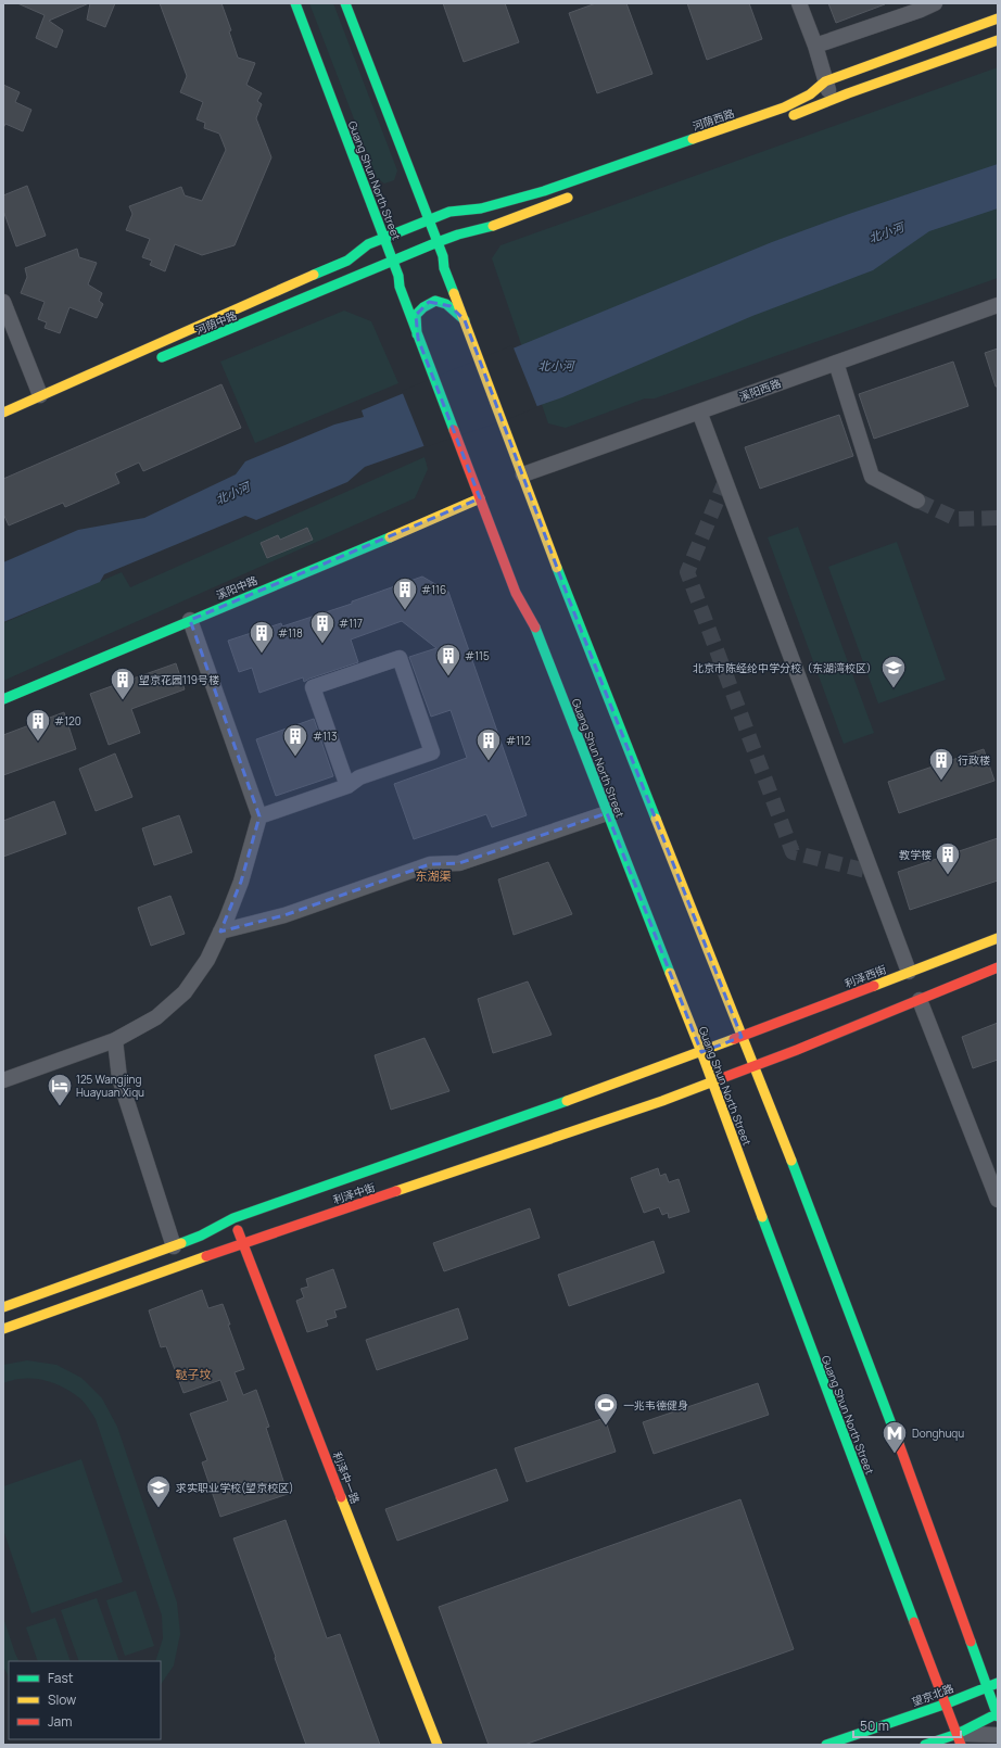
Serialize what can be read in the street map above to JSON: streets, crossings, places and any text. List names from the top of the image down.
{
  "streets": {
    "street": [
      "河荫西路",
      "Guang Shun North Street",
      "河荫中路",
      "溪阳西路",
      "溪阳中路",
      "利泽西街",
      "利泽中街",
      "利泽中一路",
      "望京北路"
    ]
  },
  "crossings": [
    ["河荫西路", "Guang Shun North Street"],
    ["河荫西路", "河荫中路"],
    ["Guang Shun North Street", "河荫中路"],
    ["Guang Shun North Street", "溪阳中路"],
    ["Guang Shun North Street", "利泽西街"],
    ["Guang Shun North Street", "利泽中街"],
    ["Guang Shun North Street", "望京北路"],
    ["利泽西街", "利泽中街"],
    ["利泽中街", "利泽中一路"]
  ],
  "districts": ["东湖渠", "鞑子坟"],
  "water": ["北小河"],
  "places": {
    "building": [
      "#116",
      "#117",
      "#118",
      "#115",
      "望京花园119号楼",
      "#120",
      "#113",
      "#112",
      "行政楼",
      "教学楼"
    ],
    "school or university": ["北京市陈经纶中学分校（东湖湾校区）", "求实职业学校(望京校区)"],
    "hotel": ["125 Wangjing Huayuan Xiqu"],
    "sports": ["一兆韦德健身"],
    "metro station": ["Donghuqu"]
  },
  "legend": ["Fast", "Slow", "Jam"],
  "scale_bar": "50 m"
}
